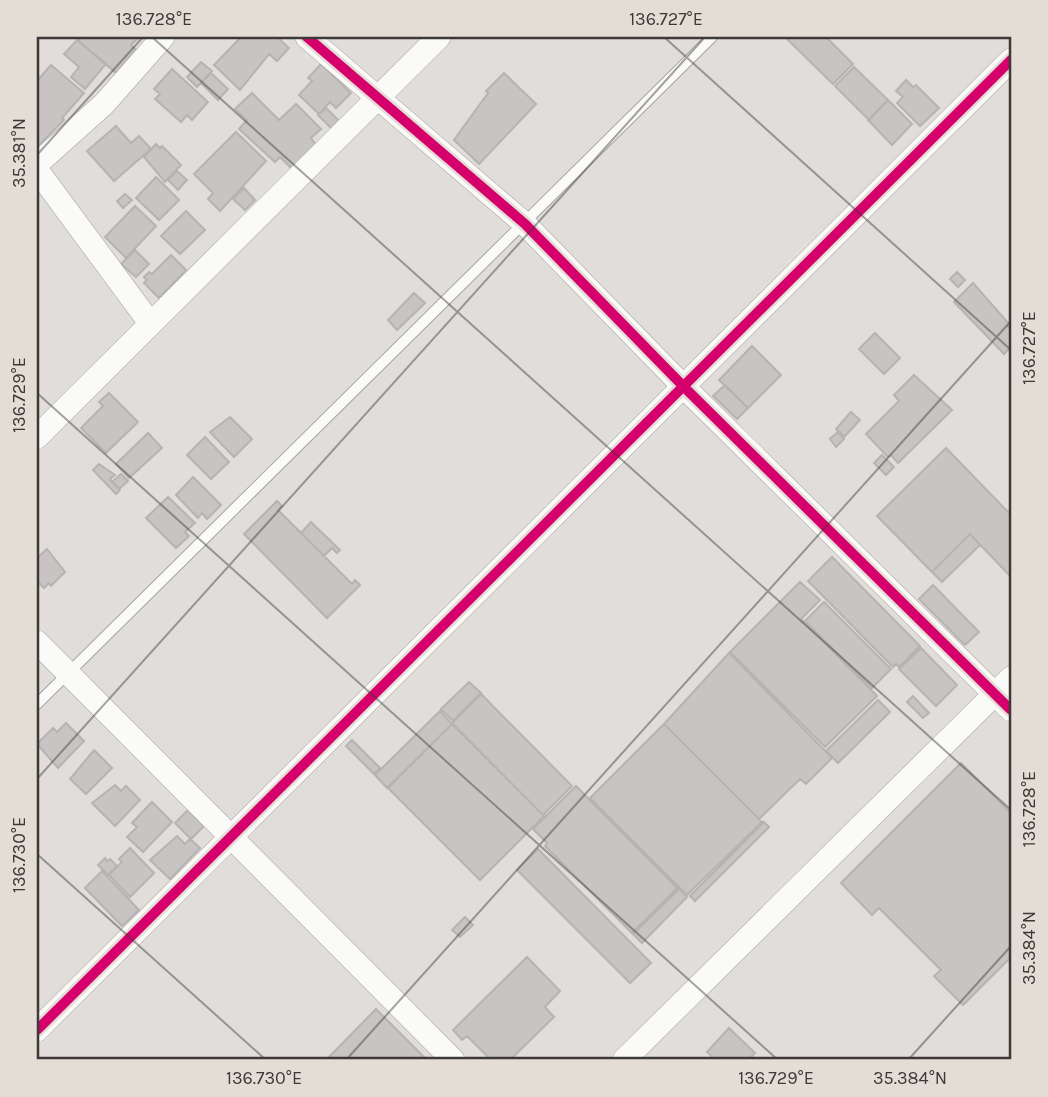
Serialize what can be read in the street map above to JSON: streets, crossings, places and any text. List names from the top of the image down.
{
  "coordinates": [
    "136.728°E",
    "136.727°E",
    "35.381°N",
    "136.729°E",
    "136.730°E",
    "35.384°N"
  ]
}
